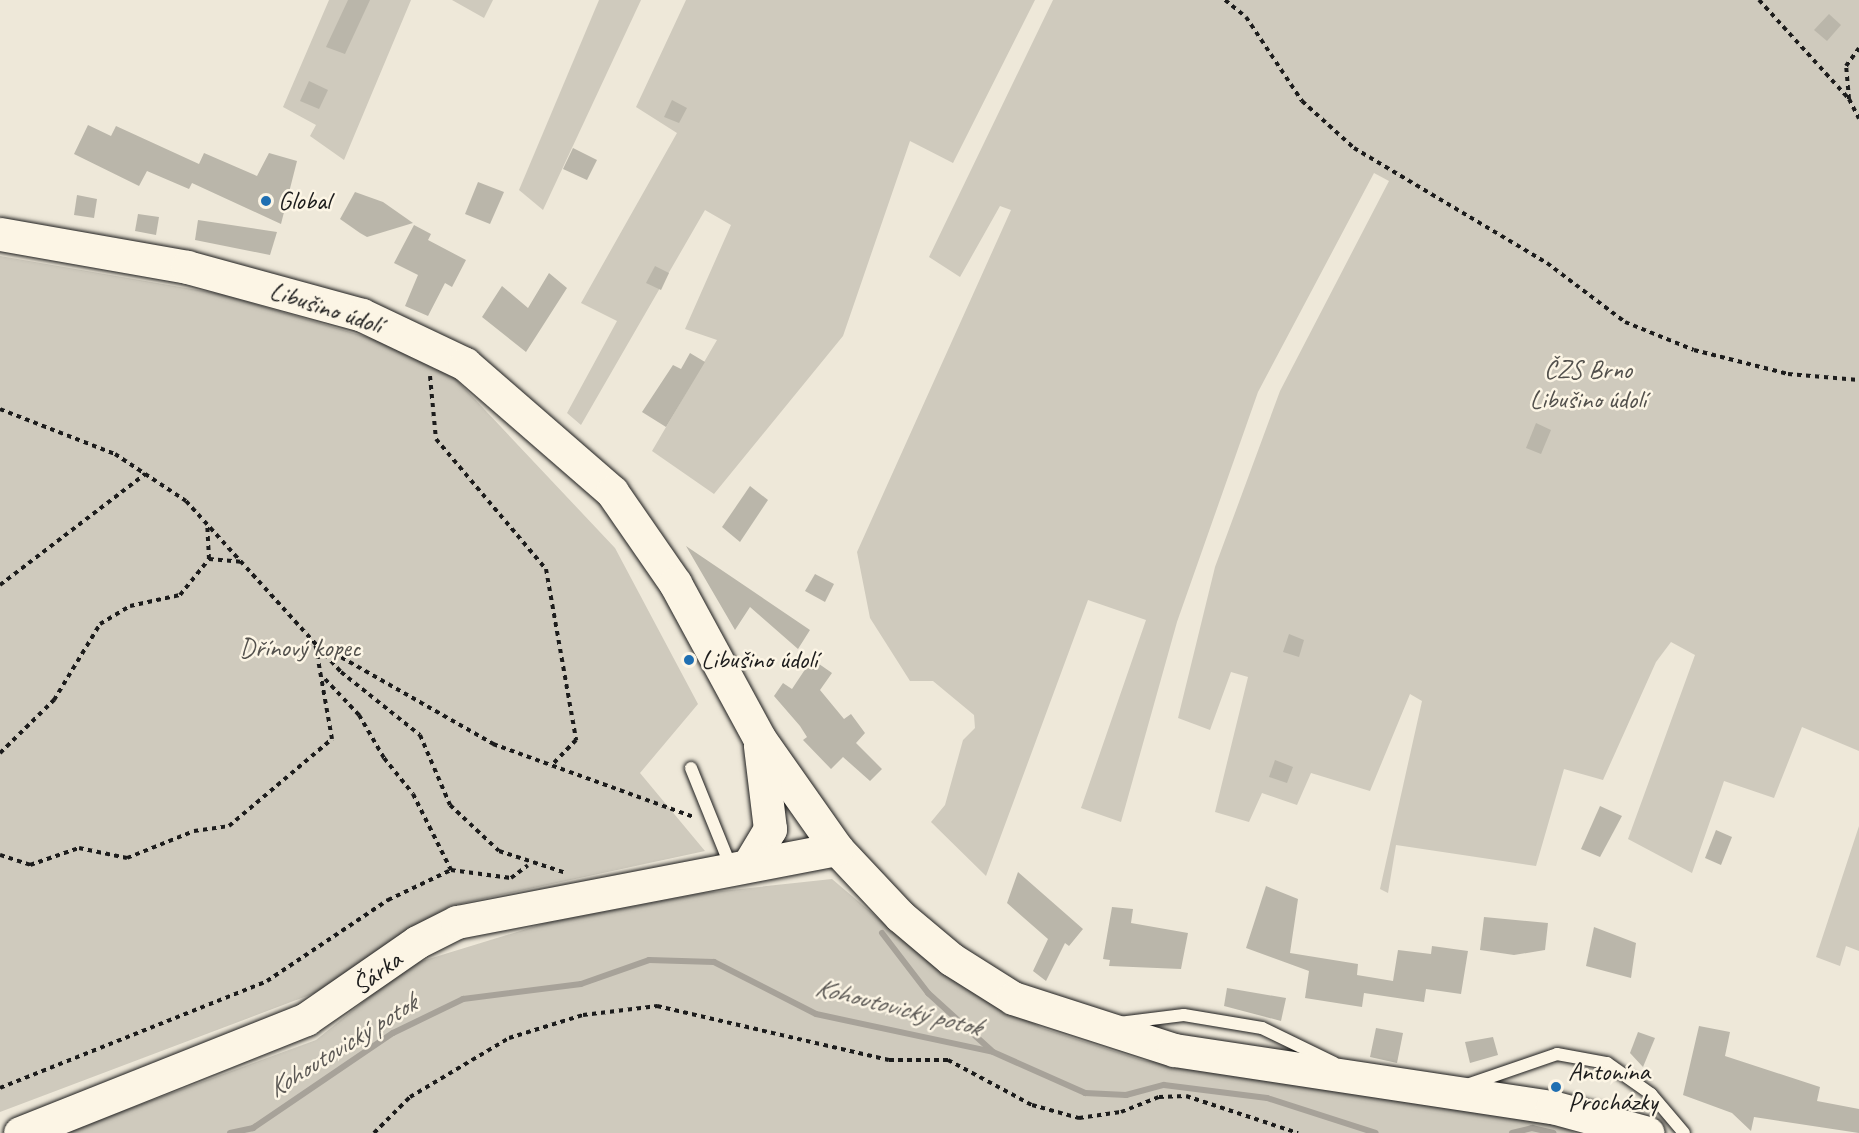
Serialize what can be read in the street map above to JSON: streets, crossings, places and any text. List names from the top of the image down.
{
  "streets": {
    "street": ["Libušino údolí", "Šárka"]
  },
  "crossings": [
    ["Libušino údolí", "Šárka"]
  ],
  "water": ["Kohoutovický potok"],
  "parks": ["ČZS Brno Libušino údolí", "Dřínový kopec"],
  "places": ["Global", "Libušino údolí", "Antonína Procházky"]
}
